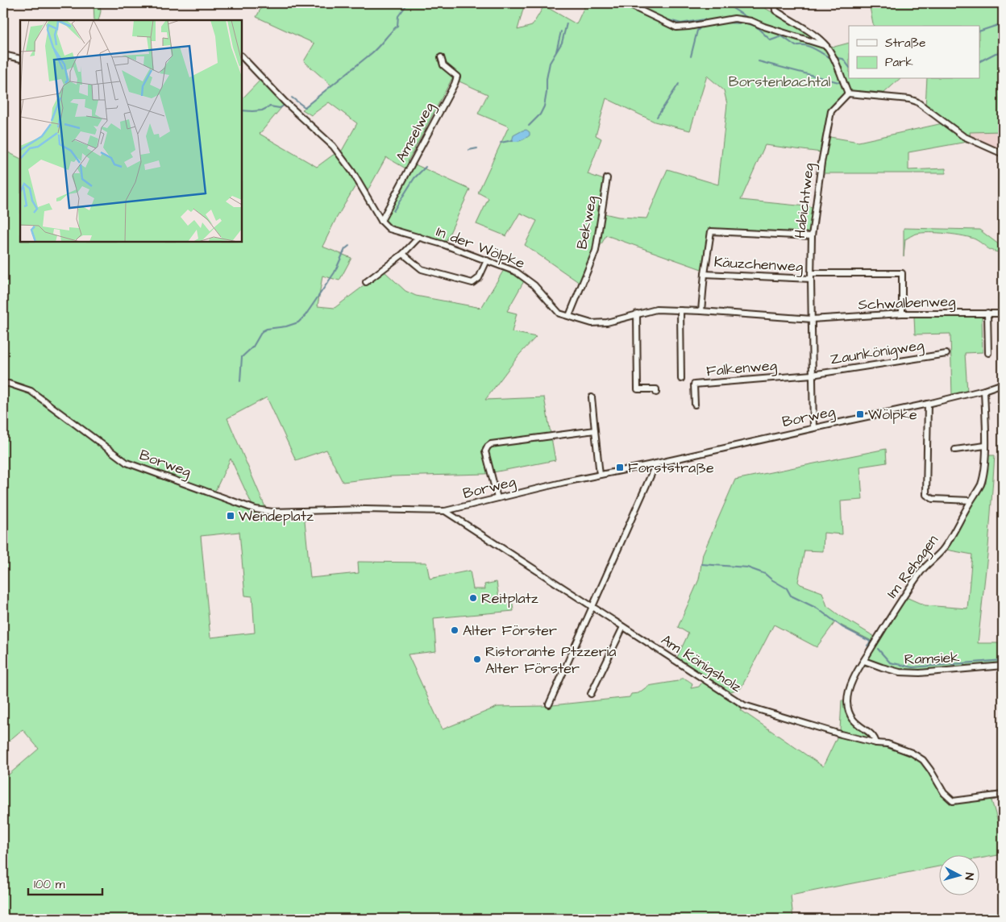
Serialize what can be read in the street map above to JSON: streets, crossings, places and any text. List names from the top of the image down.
{
  "streets": {
    "street": [
      "Amselweg",
      "Habichtweg",
      "Bekweg",
      "In der Wölpke",
      "Käuzchenweg",
      "Schwalbenweg",
      "Zaunkönigweg",
      "Falkenweg",
      "Borweg",
      "Im Rehagen",
      "Ramsiek",
      "Am Königsholz"
    ]
  },
  "crossings": [
    ["Amselweg", "In der Wölpke"],
    ["Habichtweg", "In der Wölpke"],
    ["Habichtweg", "Käuzchenweg"],
    ["Habichtweg", "Schwalbenweg"],
    ["Bekweg", "In der Wölpke"],
    ["In der Wölpke", "Schwalbenweg"],
    ["Käuzchenweg", "Schwalbenweg"],
    ["Zaunkönigweg", "Falkenweg"],
    ["Borweg", "Im Rehagen"],
    ["Borweg", "Am Königsholz"],
    ["Im Rehagen", "Ramsiek"],
    ["Im Rehagen", "Am Königsholz"]
  ],
  "parks": ["Borstenbachtal"],
  "places": {
    "transit": ["Wölpke", "Forststraße", "Wendeplatz"],
    "other": ["Reitplatz", "Alter Förster", "Ristorante Ptzzeria Alter Förster"]
  },
  "legend": ["Straße", "Park"],
  "scale_bar": "100 m",
  "north": "right"
}
